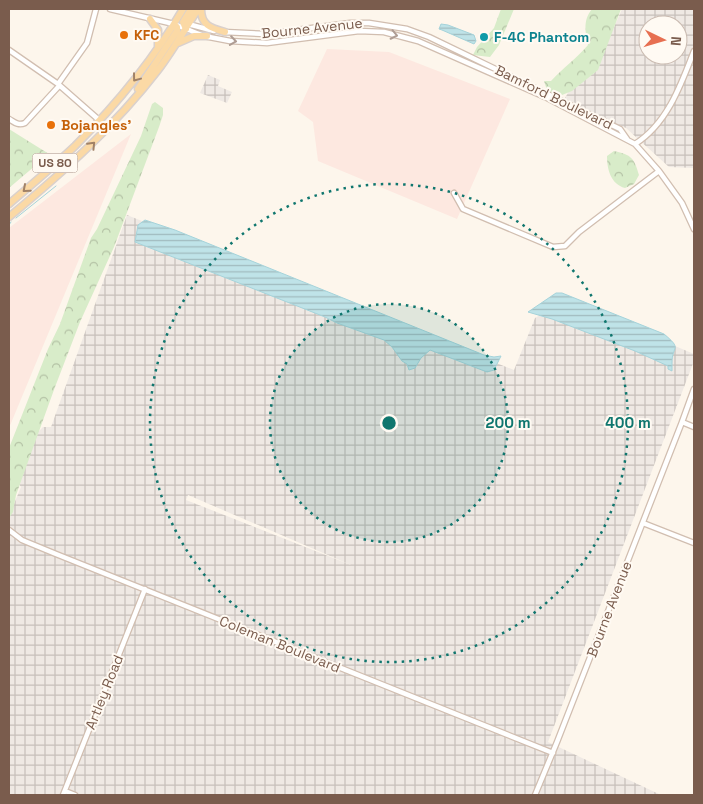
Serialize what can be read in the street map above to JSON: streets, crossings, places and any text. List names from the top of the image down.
{
  "streets": {
    "main road": ["US 80"],
    "street": [
      "Bourne Avenue",
      "Bamford Boulevard",
      "Coleman Boulevard",
      "Artley Road"
    ]
  },
  "crossings": [
    ["Bourne Avenue", "Bamford Boulevard"],
    ["Bourne Avenue", "US 80"],
    ["Bourne Avenue", "Coleman Boulevard"],
    ["Coleman Boulevard", "Artley Road"]
  ],
  "places": ["KFC", "F-4C Phantom", "Bojangles'"],
  "north": "right",
  "rings": ["200 m", "400 m"]
}
